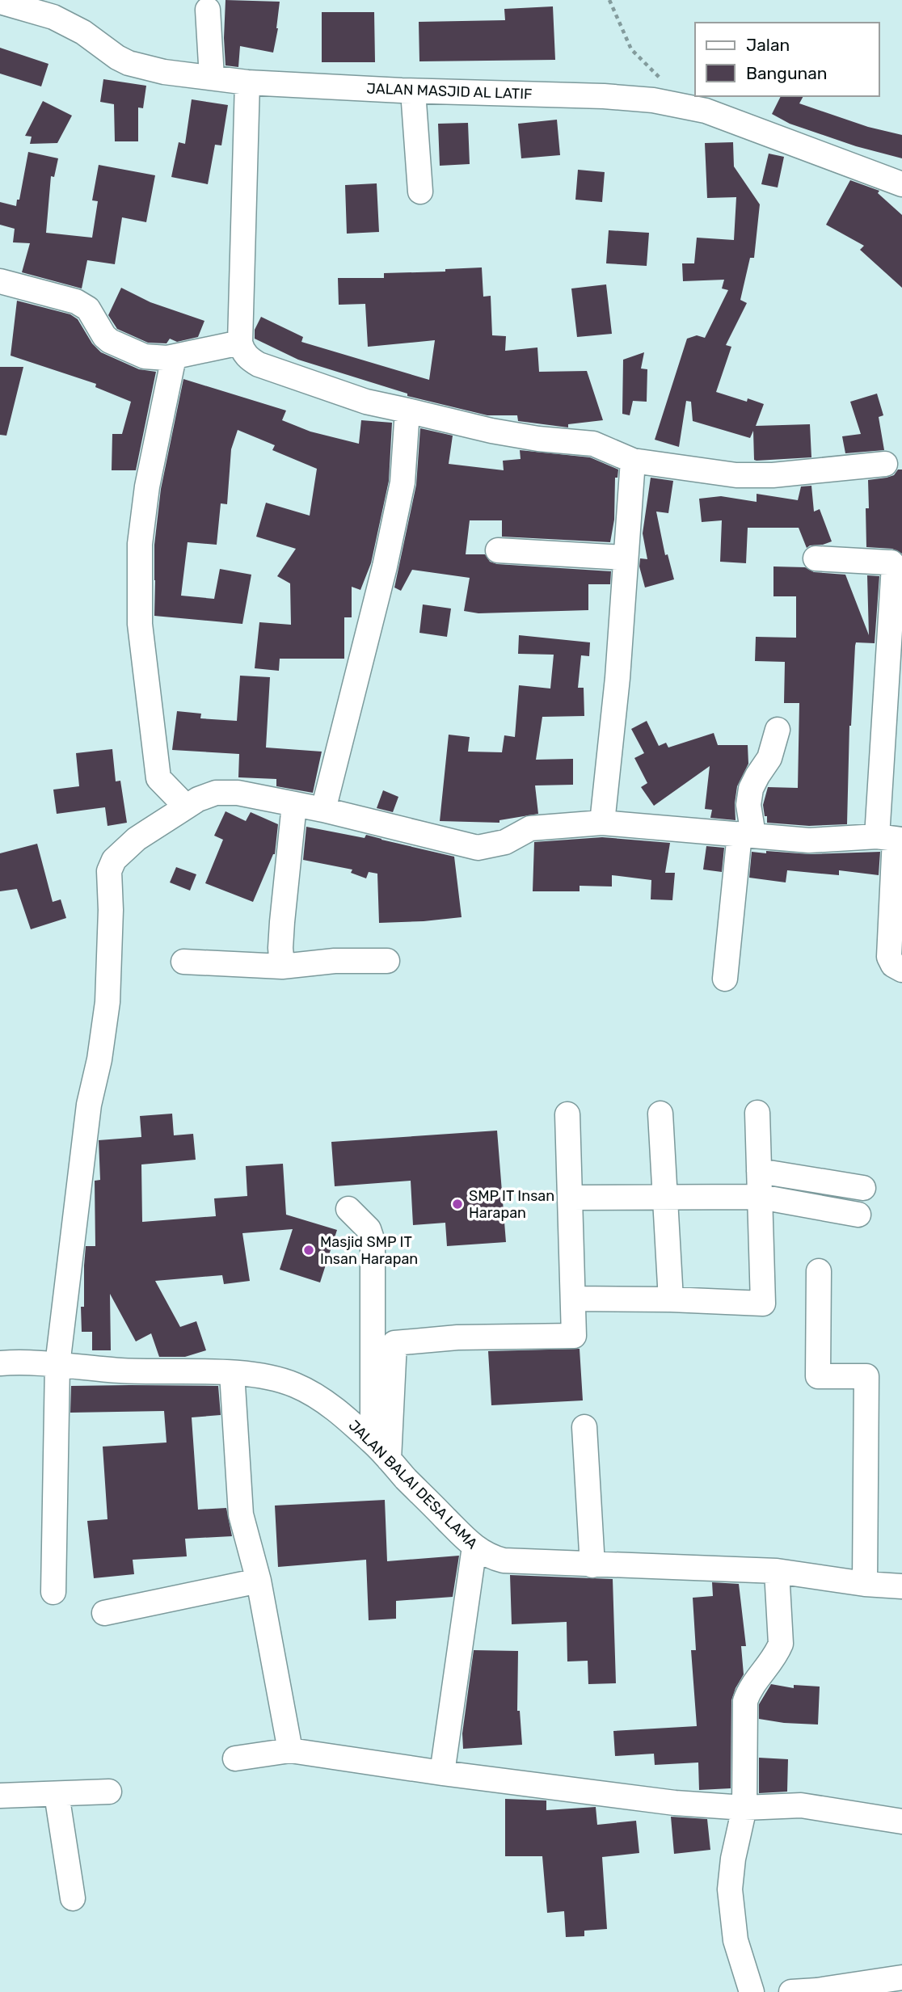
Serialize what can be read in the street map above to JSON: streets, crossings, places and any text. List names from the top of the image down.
{
  "streets": {
    "street": ["JALAN MASJID AL LATIF", "JALAN BALAI DESA LAMA"]
  },
  "places": ["SMP IT Insan Harapan", "Masjid SMP IT Insan Harapan"],
  "legend": ["Jalan", "Bangunan"]
}
